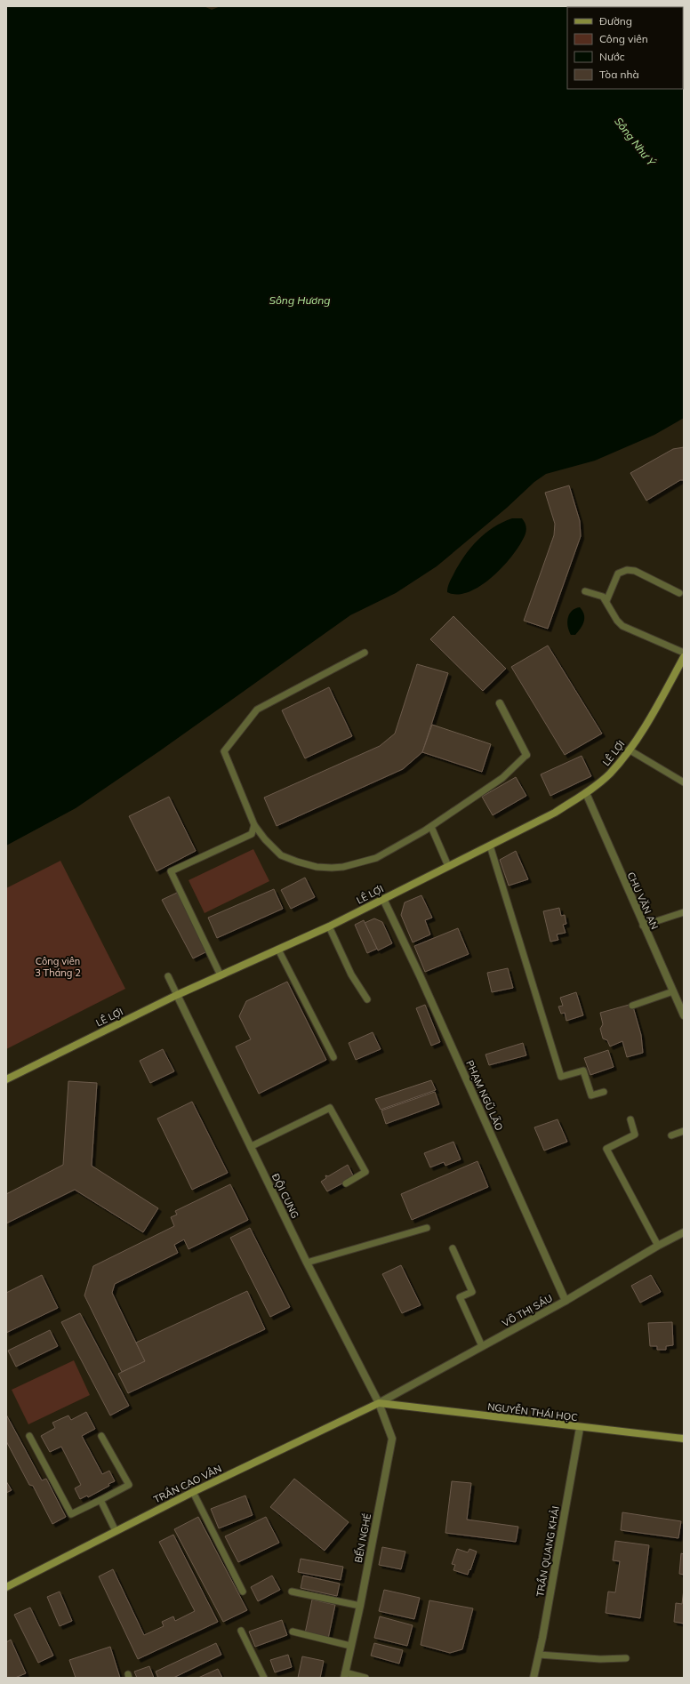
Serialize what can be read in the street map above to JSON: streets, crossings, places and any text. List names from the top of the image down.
{
  "streets": {
    "main road": ["LÊ LỢI", "NGUYỄN THÁI HỌC", "TRẦN CAO VÂN"],
    "street": [
      "CHU VĂN AN",
      "PHẠM NGŨ LÃO",
      "ĐỘI CUNG",
      "VÕ THỊ SÁU",
      "BẾN NGHÉ",
      "TRẦN QUANG KHẢI"
    ]
  },
  "crossings": [
    ["LÊ LỢI", "CHU VĂN AN"],
    ["LÊ LỢI", "PHẠM NGŨ LÃO"],
    ["LÊ LỢI", "ĐỘI CUNG"],
    ["PHẠM NGŨ LÃO", "VÕ THỊ SÁU"],
    ["ĐỘI CUNG", "VÕ THỊ SÁU"],
    ["ĐỘI CUNG", "NGUYỄN THÁI HỌC"],
    ["ĐỘI CUNG", "TRẦN CAO VÂN"],
    ["ĐỘI CUNG", "BẾN NGHÉ"],
    ["VÕ THỊ SÁU", "NGUYỄN THÁI HỌC"],
    ["VÕ THỊ SÁU", "TRẦN CAO VÂN"],
    ["VÕ THỊ SÁU", "BẾN NGHÉ"],
    ["NGUYỄN THÁI HỌC", "TRẦN CAO VÂN"],
    ["NGUYỄN THÁI HỌC", "BẾN NGHÉ"],
    ["NGUYỄN THÁI HỌC", "TRẦN QUANG KHẢI"],
    ["TRẦN CAO VÂN", "BẾN NGHÉ"]
  ],
  "water": ["Sông Như Ý", "Sông Hương"],
  "parks": ["Công viên 3 Tháng 2"],
  "legend": [
    "Đường",
    "Công viên",
    "Nước",
    "Tòa nhà"
  ]
}
